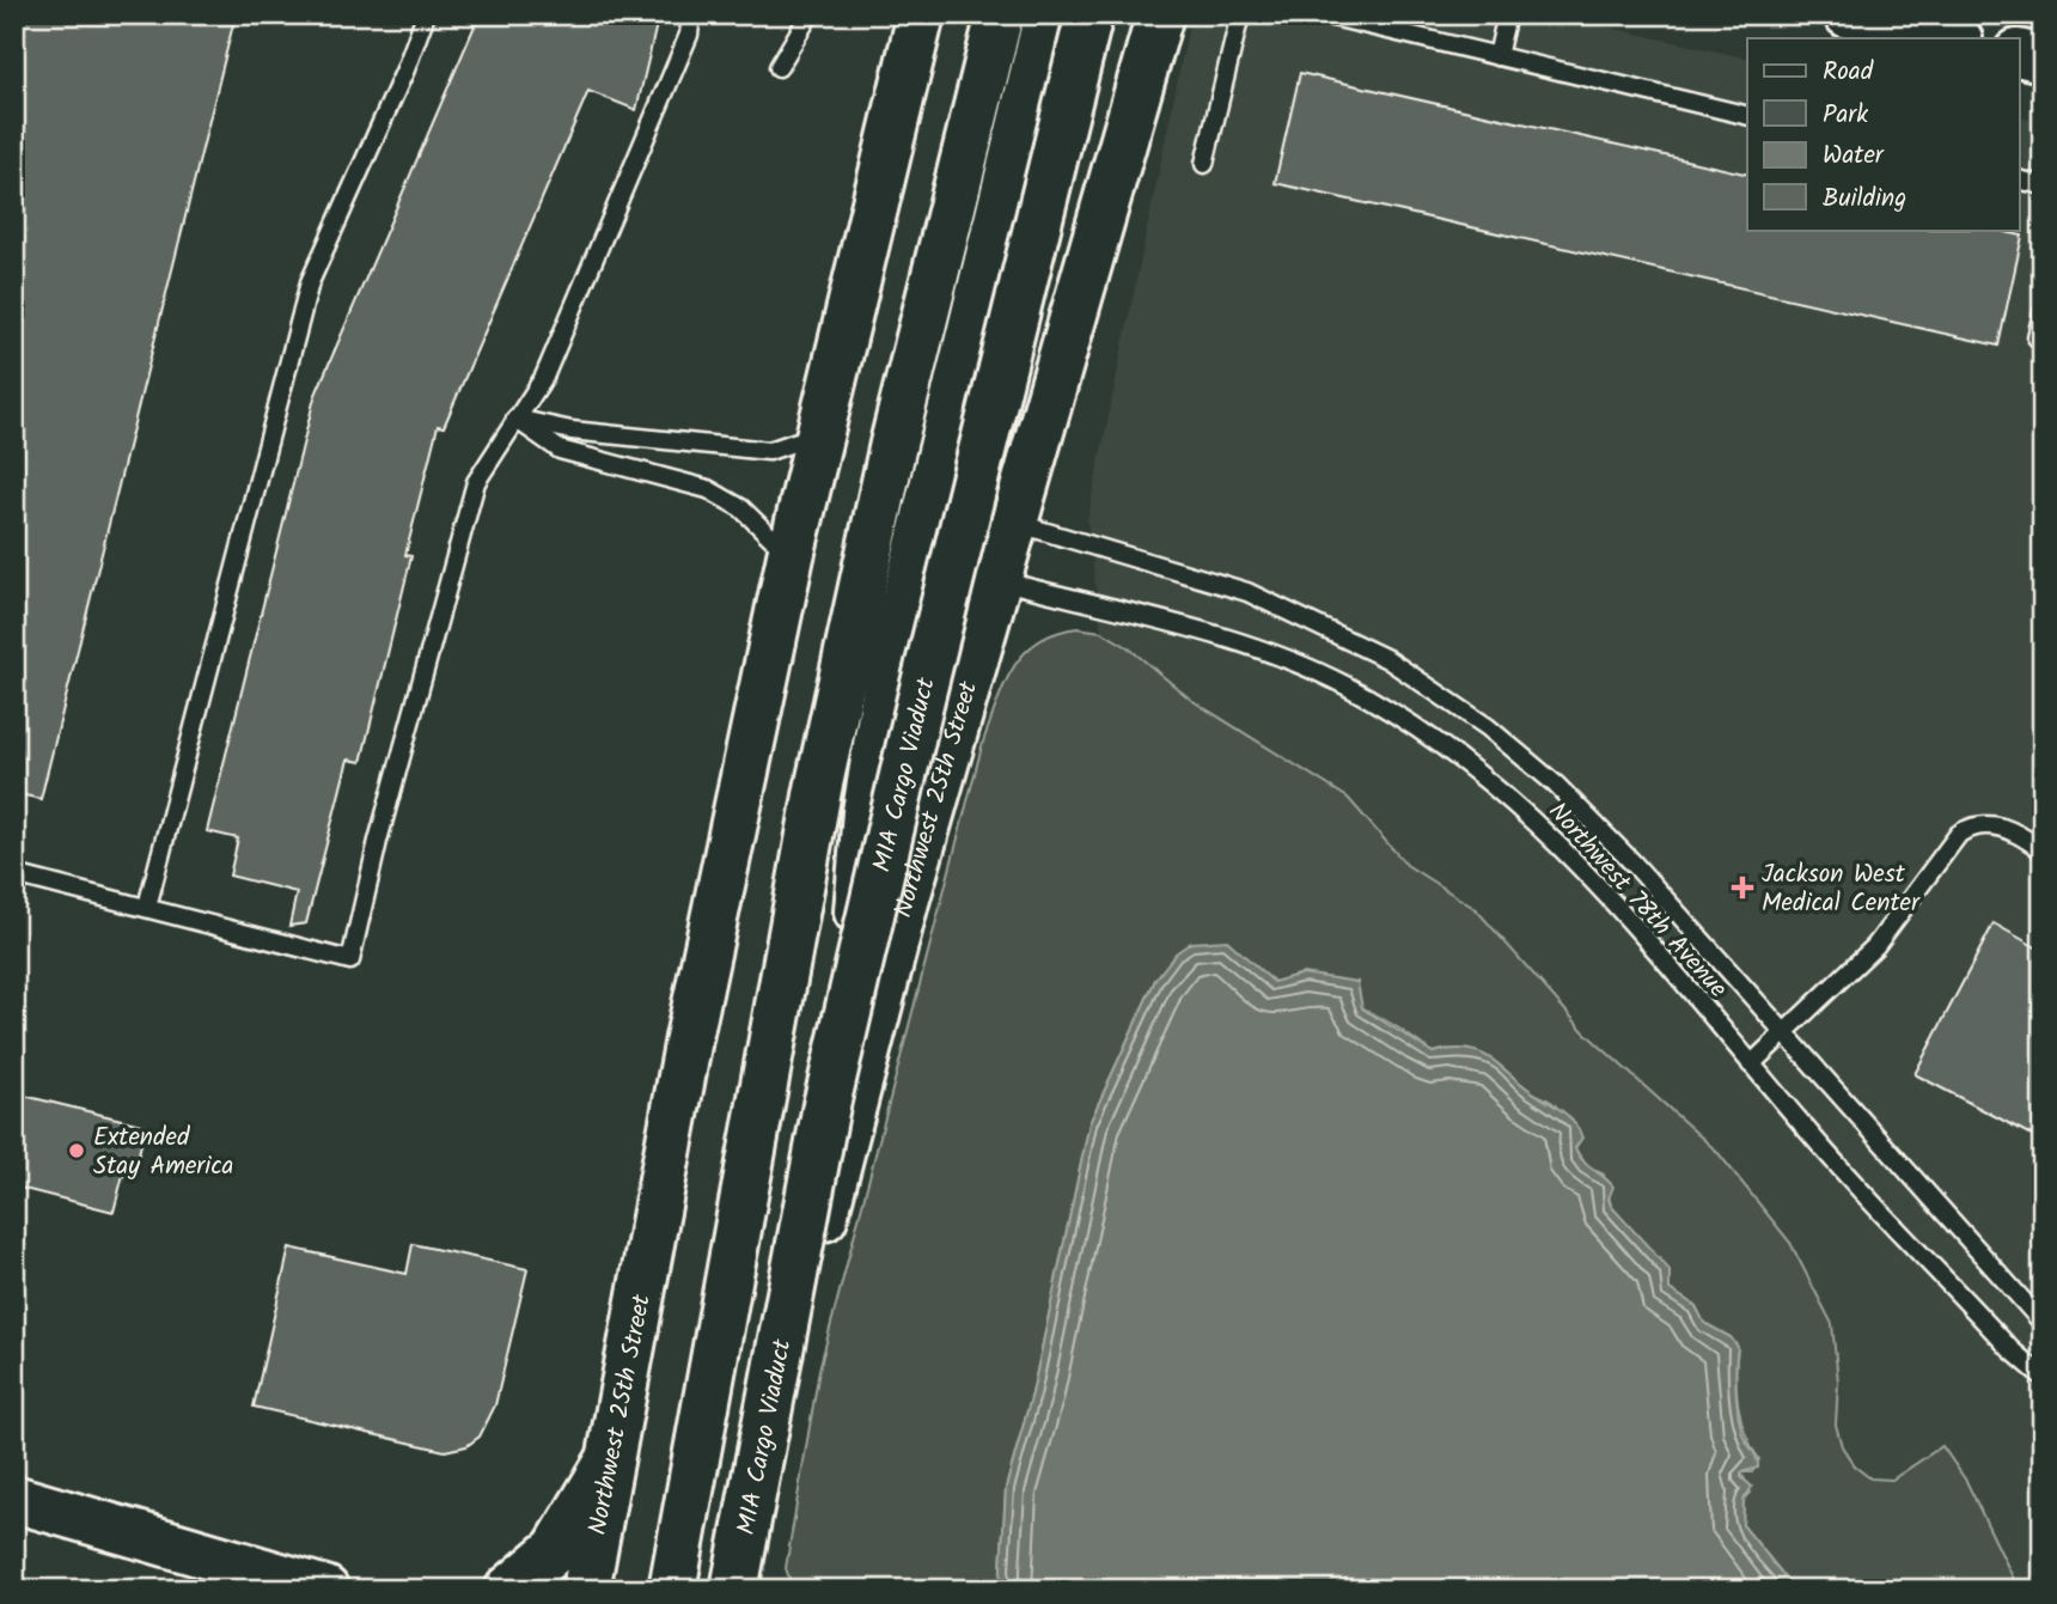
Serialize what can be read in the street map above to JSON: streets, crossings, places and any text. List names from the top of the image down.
{
  "streets": {
    "main road": ["MIA Cargo Viaduct", "Northwest 25th Street"],
    "lane": ["Northwest 78th Avenue"]
  },
  "crossings": [
    ["MIA Cargo Viaduct", "Northwest 25th Street"],
    ["Northwest 25th Street", "Northwest 78th Avenue"]
  ],
  "places": {
    "health": ["Jackson West Medical Center"],
    "other": ["Extended Stay America"]
  },
  "legend": [
    "Road",
    "Park",
    "Water",
    "Building"
  ]
}
